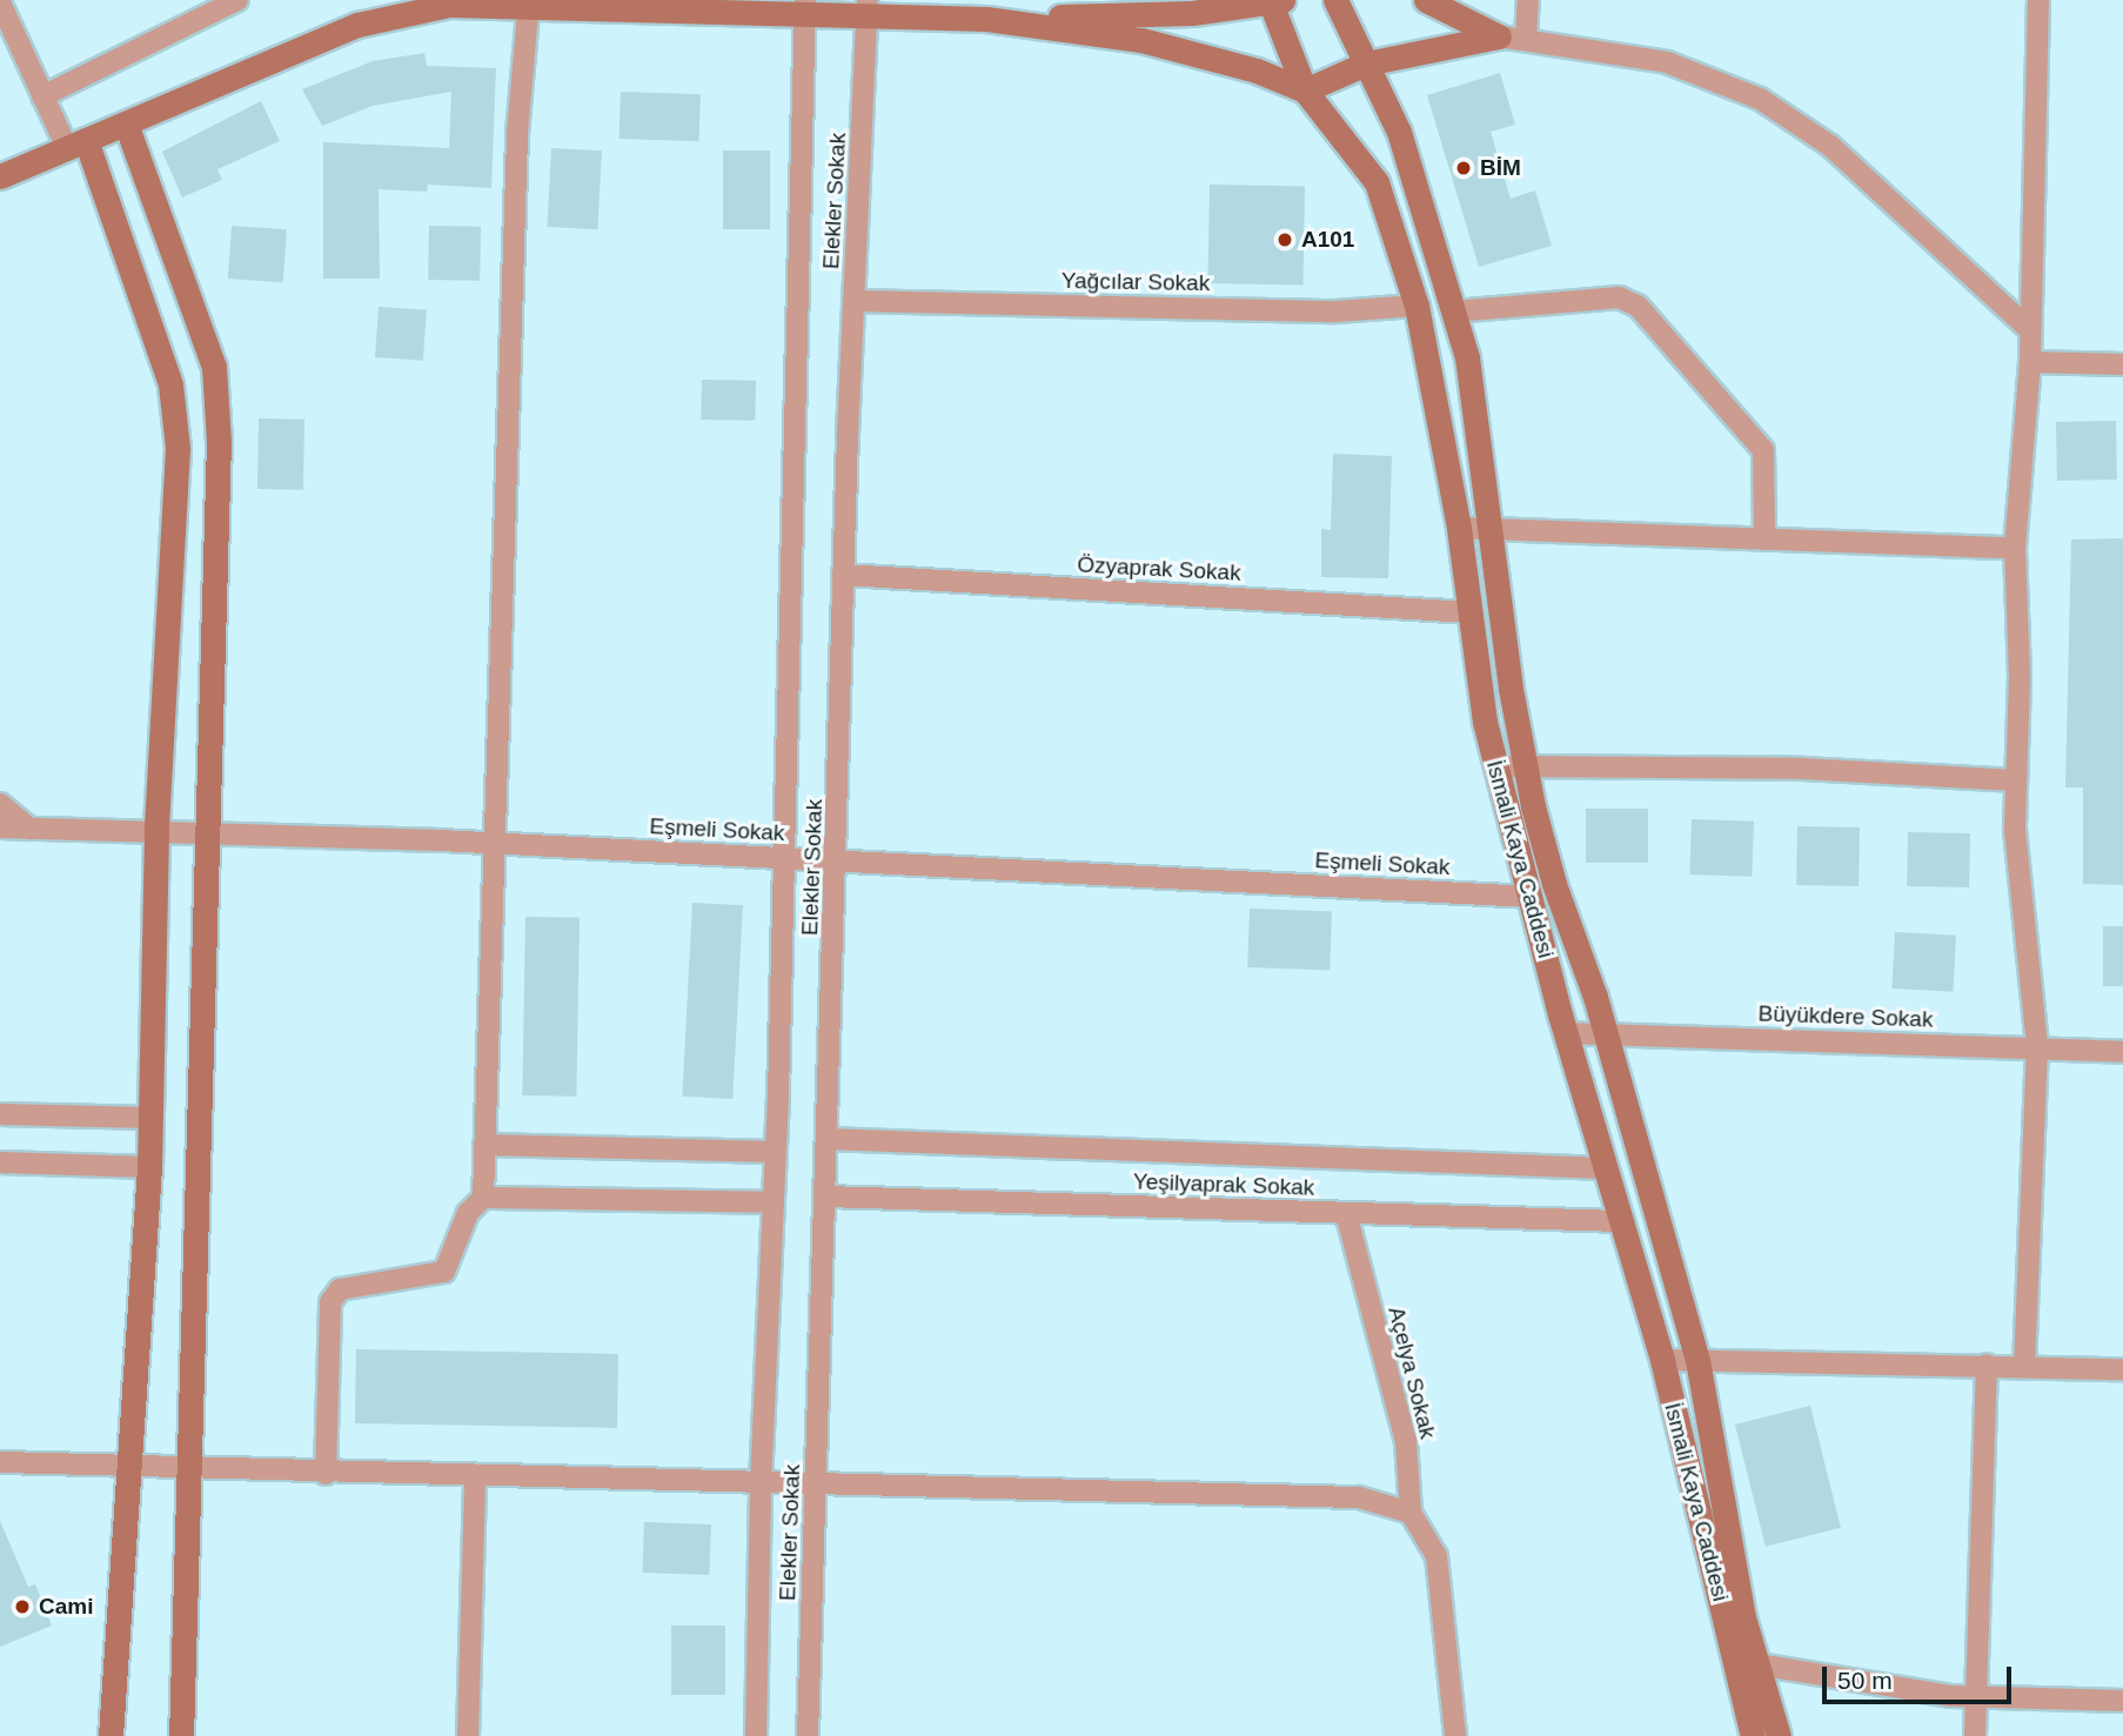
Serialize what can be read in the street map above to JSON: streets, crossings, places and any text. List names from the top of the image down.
{
  "streets": {
    "street": [
      "Elekler Sokak",
      "Yağcılar Sokak",
      "Özyaprak Sokak",
      "Eşmeli Sokak",
      "İsmali Kaya Caddesi",
      "Büyükdere Sokak",
      "Yeşilyaprak Sokak",
      "Açelya Sokak"
    ]
  },
  "crossings": [
    ["Elekler Sokak", "Yağcılar Sokak"],
    ["Elekler Sokak", "Özyaprak Sokak"],
    ["Elekler Sokak", "Eşmeli Sokak"],
    ["Elekler Sokak", "Yeşilyaprak Sokak"],
    ["Yağcılar Sokak", "İsmali Kaya Caddesi"],
    ["Özyaprak Sokak", "İsmali Kaya Caddesi"],
    ["Eşmeli Sokak", "İsmali Kaya Caddesi"],
    ["İsmali Kaya Caddesi", "Büyükdere Sokak"],
    ["İsmali Kaya Caddesi", "Yeşilyaprak Sokak"],
    ["Yeşilyaprak Sokak", "Açelya Sokak"]
  ],
  "places": ["BİM", "A101", "Cami"],
  "scale_bar": "50 m"
}
